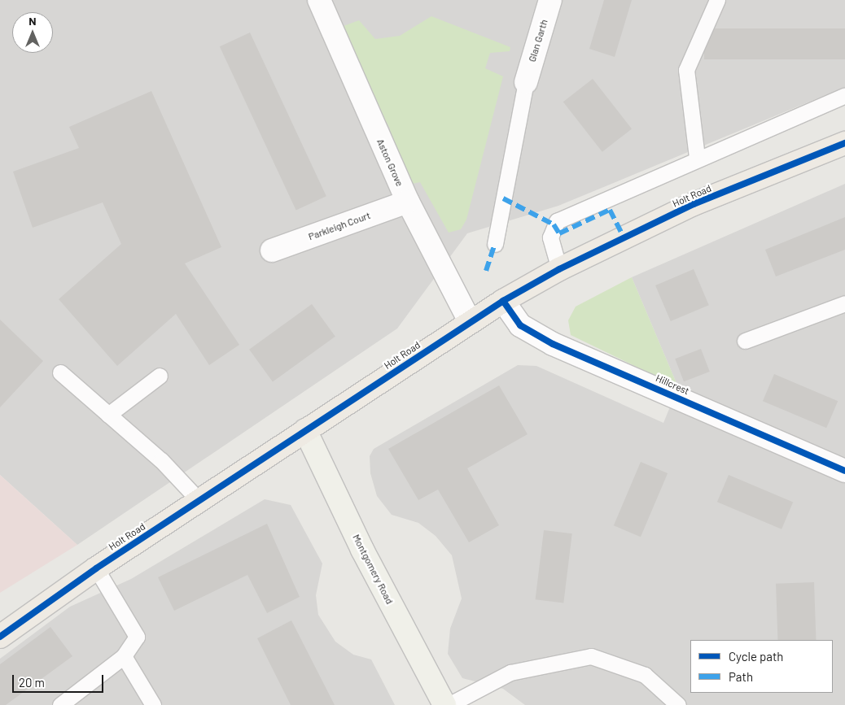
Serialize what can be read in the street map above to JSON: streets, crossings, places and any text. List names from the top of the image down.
{
  "streets": {
    "main road": ["Holt Road"],
    "street": [
      "Glan Garth",
      "Aston Grove",
      "Parkleigh Court",
      "Hillcrest",
      "Montgomery Road"
    ]
  },
  "crossings": [
    ["Aston Grove", "Holt Road"],
    ["Aston Grove", "Parkleigh Court"],
    ["Holt Road", "Hillcrest"],
    ["Holt Road", "Montgomery Road"]
  ],
  "legend": ["Cycle path", "Path"],
  "scale_bar": "20 m",
  "north": "top"
}
